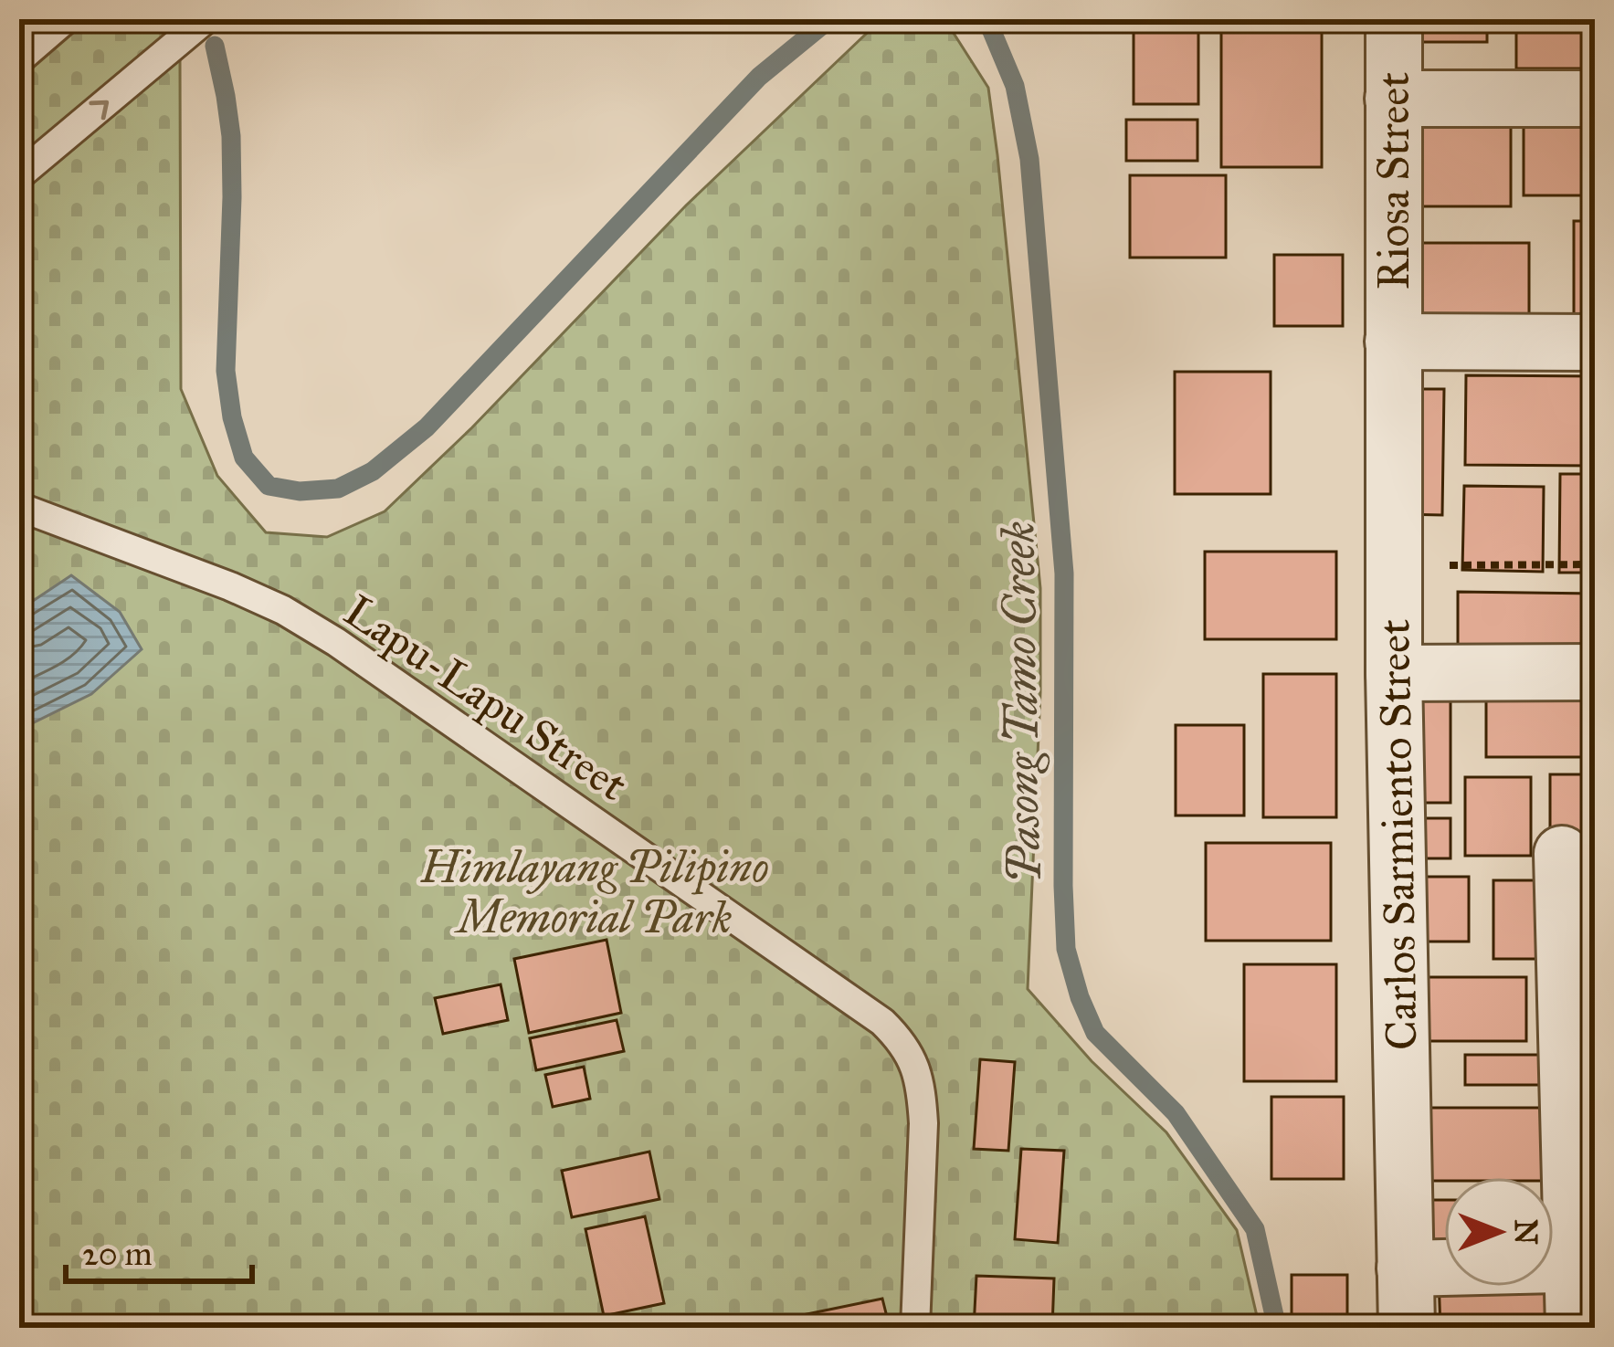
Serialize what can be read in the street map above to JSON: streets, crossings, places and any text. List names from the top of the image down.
{
  "streets": {
    "street": ["Riosa Street", "Carlos Sarmiento Street"],
    "lane": ["Lapu-Lapu Street"]
  },
  "crossings": [
    ["Riosa Street", "Carlos Sarmiento Street"]
  ],
  "water": ["Pasong Tamo Creek"],
  "parks": ["Himlayang Pilipino Memorial Park"],
  "scale_bar": "20 m",
  "north": "right"
}
